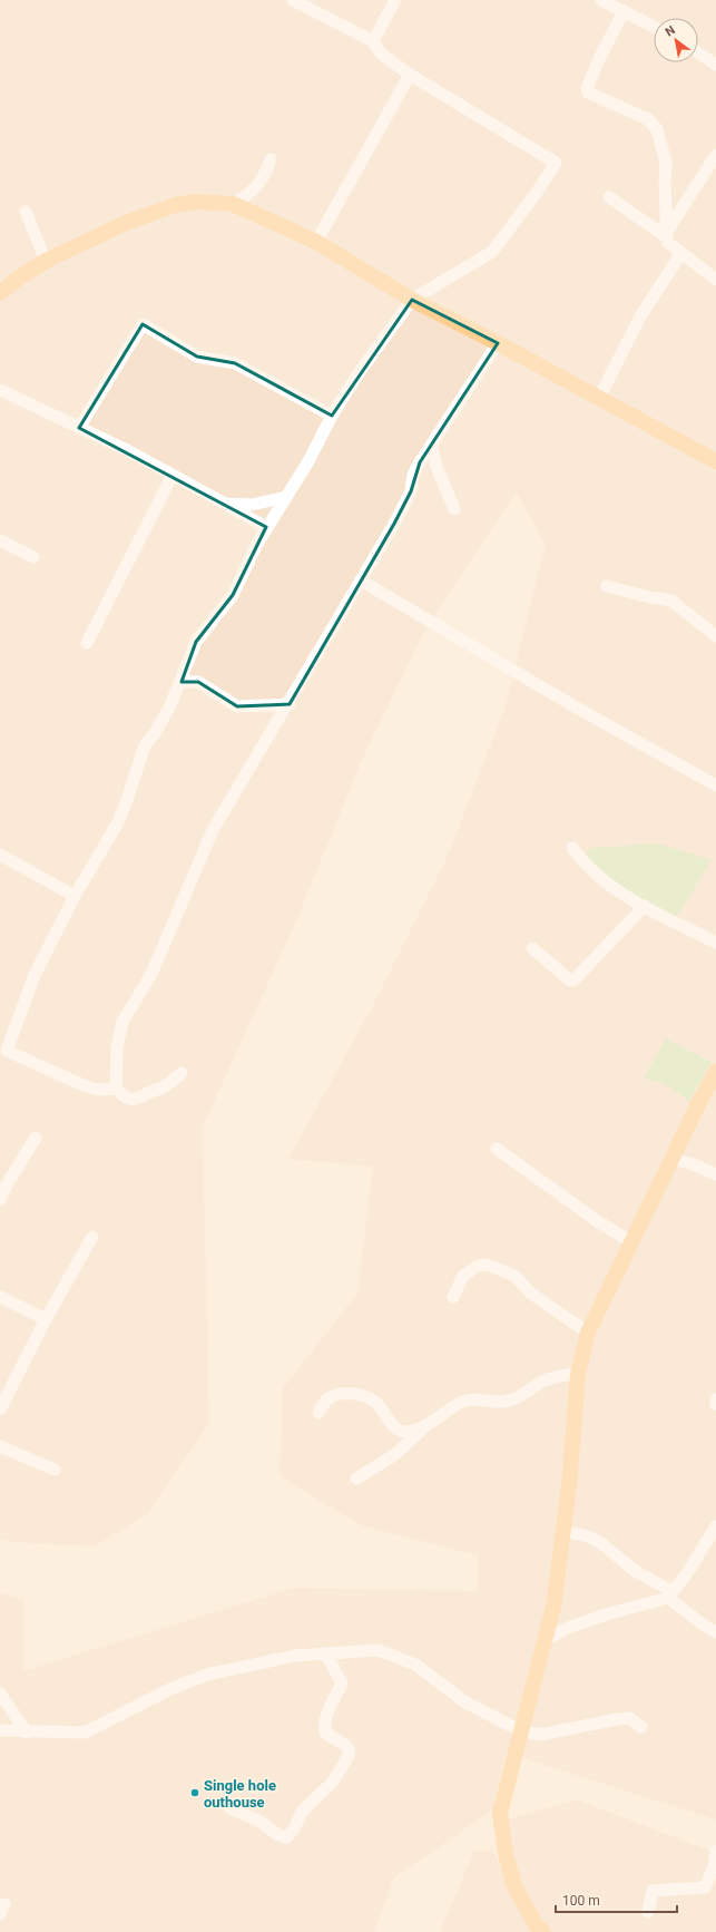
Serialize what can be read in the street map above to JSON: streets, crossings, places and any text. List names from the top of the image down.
{
  "places": ["Single hole outhouse"],
  "scale_bar": "100 m",
  "north": "top left"
}
